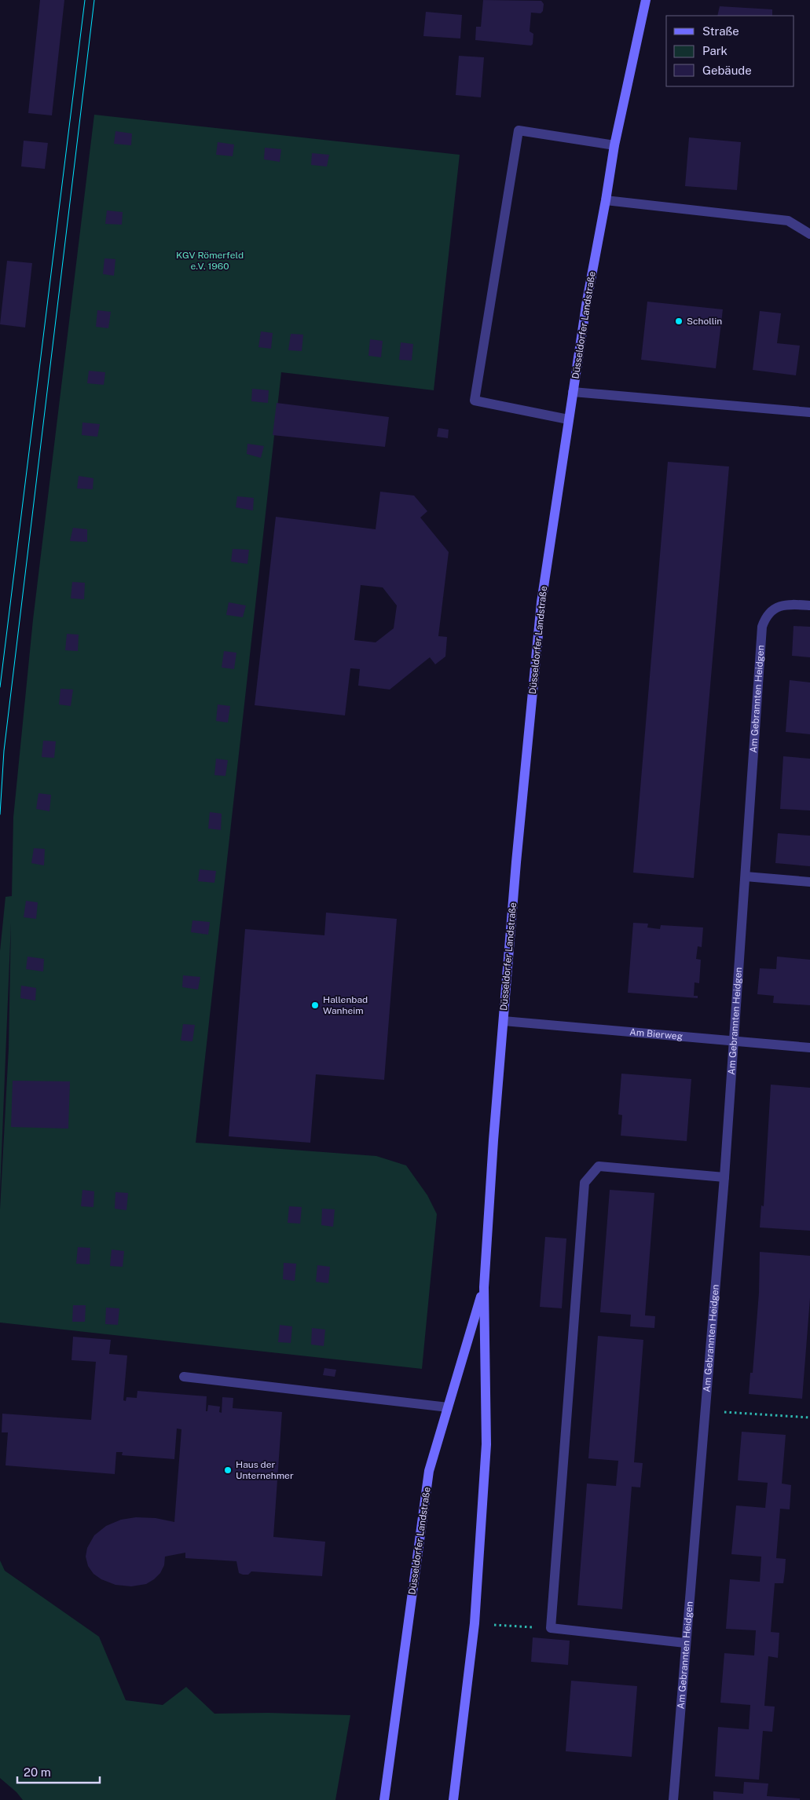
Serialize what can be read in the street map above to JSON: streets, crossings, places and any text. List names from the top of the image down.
{
  "streets": {
    "main road": ["Düsseldorfer Landstraße"],
    "street": ["Am Gebrannten Heidgen", "Am Bierweg"]
  },
  "crossings": [
    ["Düsseldorfer Landstraße", "Am Bierweg"],
    ["Am Gebrannten Heidgen", "Am Bierweg"]
  ],
  "parks": ["KGV Römerfeld e.V. 1960"],
  "places": ["Schollin", "Hallenbad Wanheim", "Haus der Unternehmer"],
  "legend": ["Straße", "Park", "Gebäude"],
  "scale_bar": "20 m"
}
